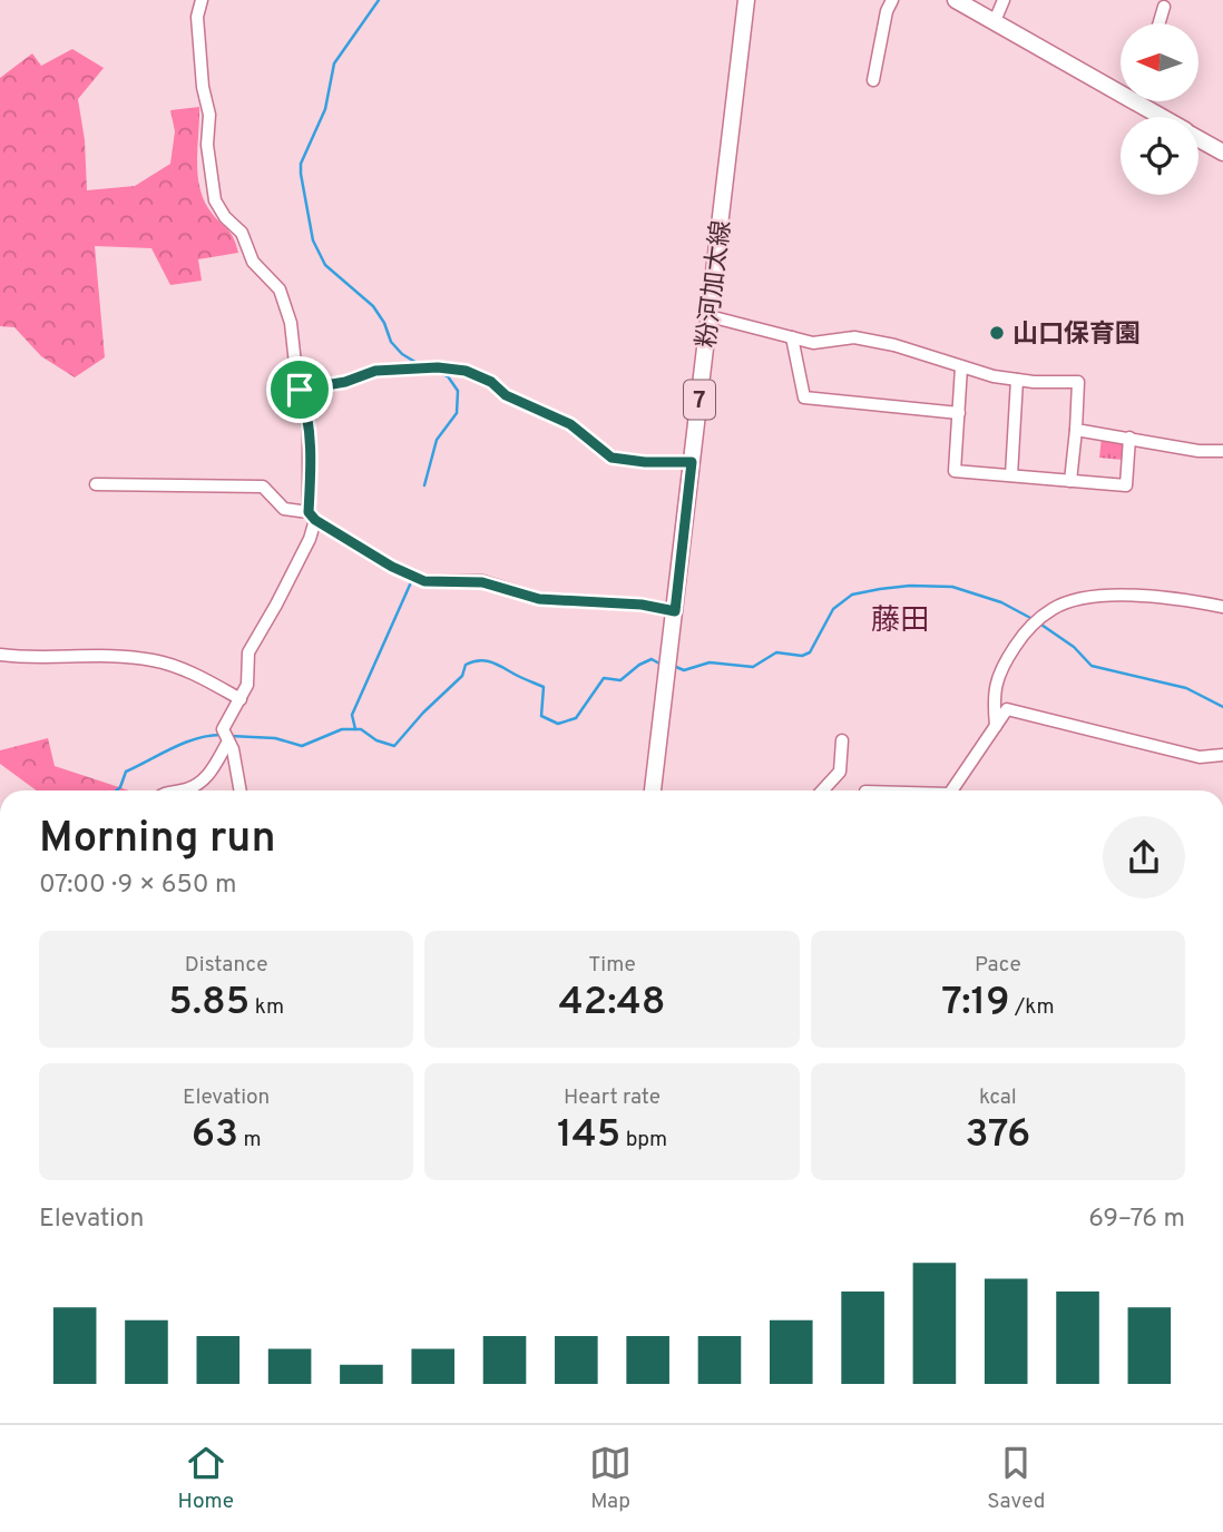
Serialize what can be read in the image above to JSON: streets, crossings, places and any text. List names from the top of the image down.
{
  "streets": {
    "main road": ["粉河加太線", "7"]
  },
  "districts": ["藤田"],
  "places": ["山口保育園"],
  "north": "left",
  "page": {
    "heading": ["Morning run", "07:00 · 9 × 650 m"],
    "stats": [
      ["Distance", "5.85 km"],
      ["Time", "42:48"],
      ["Pace", "7:19 /km"],
      ["Elevation", "63 m"],
      ["Heart rate", "145 bpm"],
      ["kcal", "376"]
    ],
    "chart": ["Elevation", "69–76 m"],
    "tabs": ["Home", "Map", "Saved"]
  }
}
